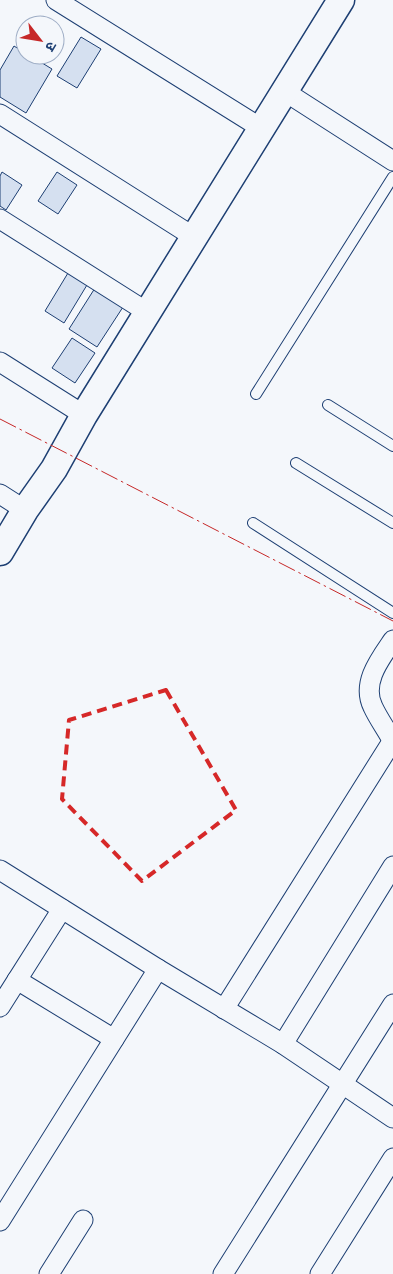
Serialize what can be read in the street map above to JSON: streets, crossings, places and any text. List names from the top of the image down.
{
  "north": "bottom right"
}
